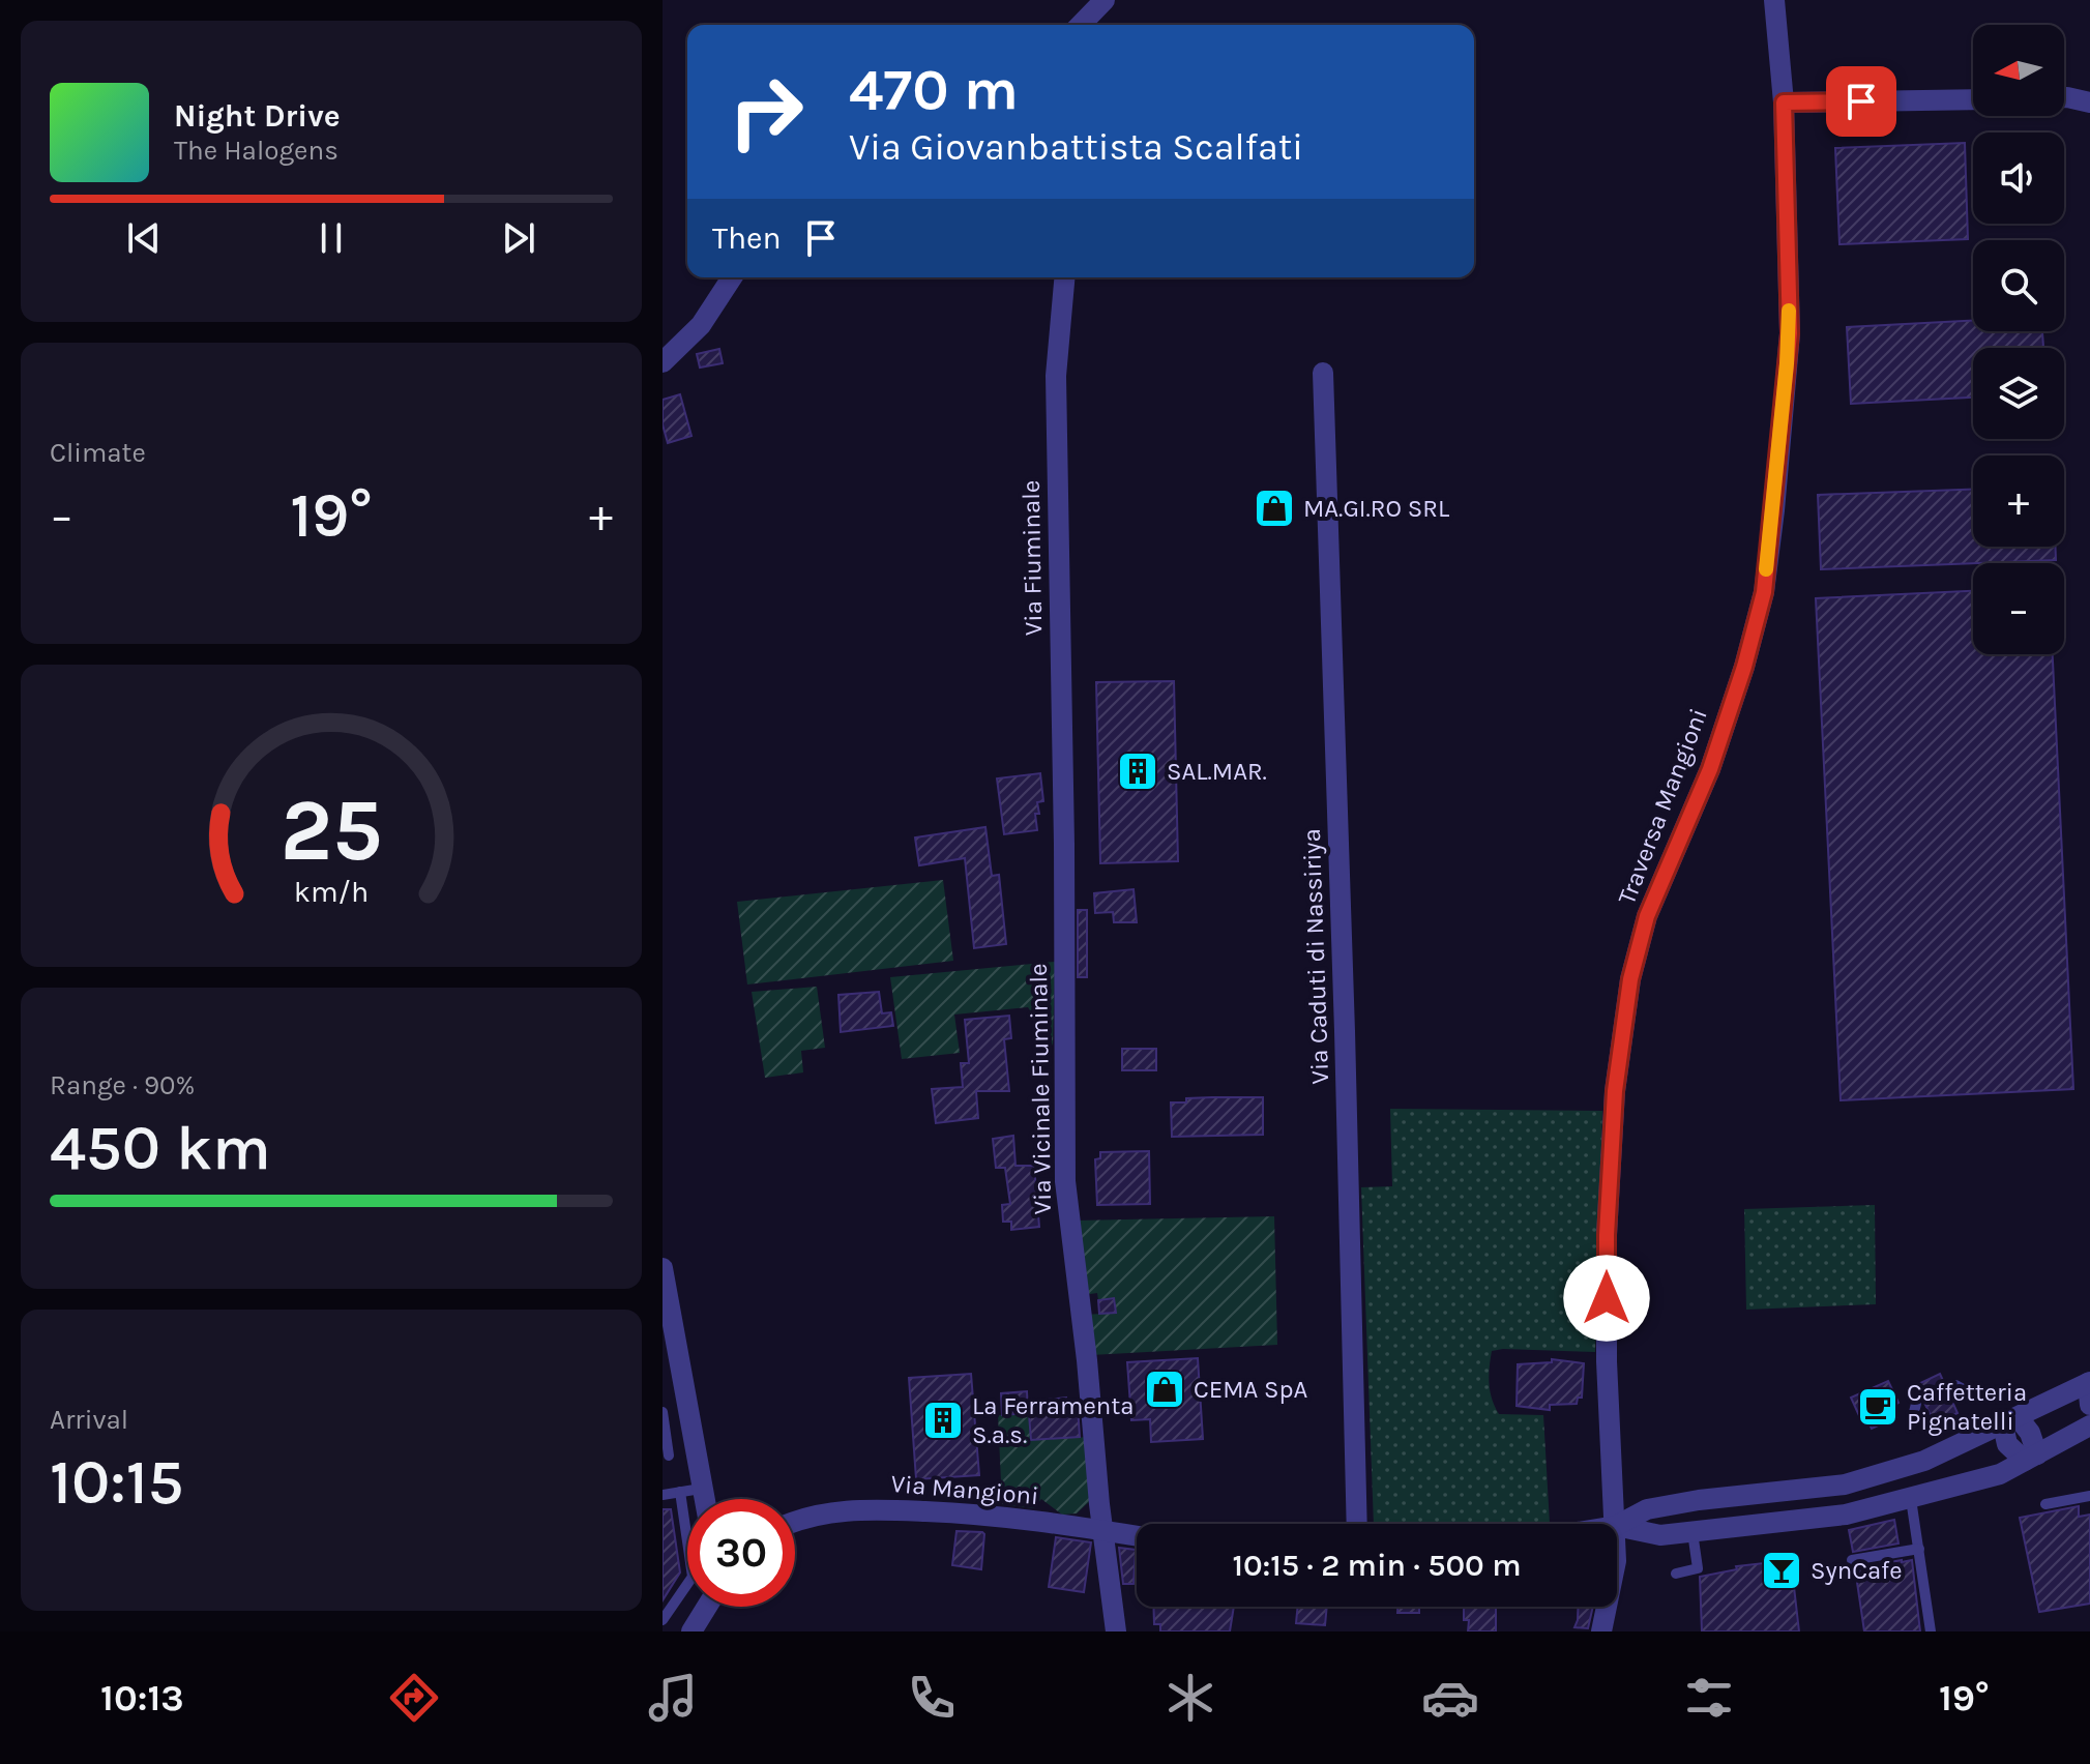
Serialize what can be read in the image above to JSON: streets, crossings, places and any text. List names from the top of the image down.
{
  "streets": {
    "street": [
      "Via Fiuminale",
      "Traversa Mangioni",
      "Via Caduti di Nassiriya",
      "Via Vicinale Fiuminale",
      "Via Mangioni"
    ]
  },
  "crossings": [
    ["Via Fiuminale", "Via Vicinale Fiuminale"],
    ["Via Vicinale Fiuminale", "Via Mangioni"]
  ],
  "places": {
    "shop": ["MA.GI.RO SRL", "CEMA SpA"],
    "building": ["SAL.MAR.", "La Ferramenta S.a.s."],
    "cafe": ["Caffetteria Pignatelli"],
    "bar": ["SynCafe"]
  },
  "north": "left",
  "page": {
    "map_buttons": ["+", "−"],
    "turn": ["470 m", "Via Giovanbattista Scalfati"],
    "song": ["Night Drive", "The Halogens"],
    "then": "Then",
    "tile": [
      "Climate",
      ["Range · 90%", "450 km"],
      ["Arrival", "10:15"]
    ],
    "heat": ["−", "19°", "+"],
    "limit": "30",
    "trip": "10:15 · 2 min · 500 m",
    "tabs": ["10:13", "19°"],
    "gauge": ["25", "km/h"]
  }
}
